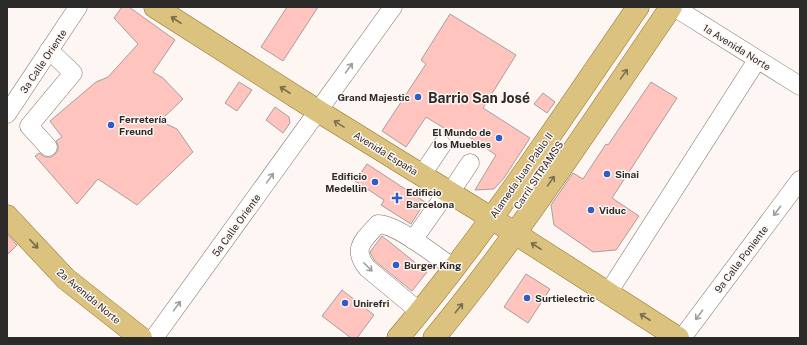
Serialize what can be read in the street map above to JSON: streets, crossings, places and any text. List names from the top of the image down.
{
  "streets": {
    "main road": [
      "Avenida España",
      "Alameda Juan Pablo II",
      "Carril SITRAMSS",
      "2a Avenida Norte"
    ],
    "street": [
      "1a Avenida Norte",
      "3a Calle Oriente",
      "5a Calle Oriente",
      "9a Calle Poniente"
    ]
  },
  "crossings": [
    ["Avenida España", "Alameda Juan Pablo II"],
    ["Avenida España", "Carril SITRAMSS"],
    ["Avenida España", "5a Calle Oriente"],
    ["Alameda Juan Pablo II", "Carril SITRAMSS"]
  ],
  "one_way": ["Avenida España", "2a Avenida Norte"],
  "districts": ["Barrio San José"],
  "places": {
    "other": [
      "Grand Majestic",
      "Ferretería Freund",
      "El Mundo de los Muebles",
      "Sinai",
      "Edificio Medellin",
      "Viduc",
      "Burger King",
      "Surtielectric",
      "Unirefri"
    ],
    "health": ["Edificio Barcelona"]
  }
}
